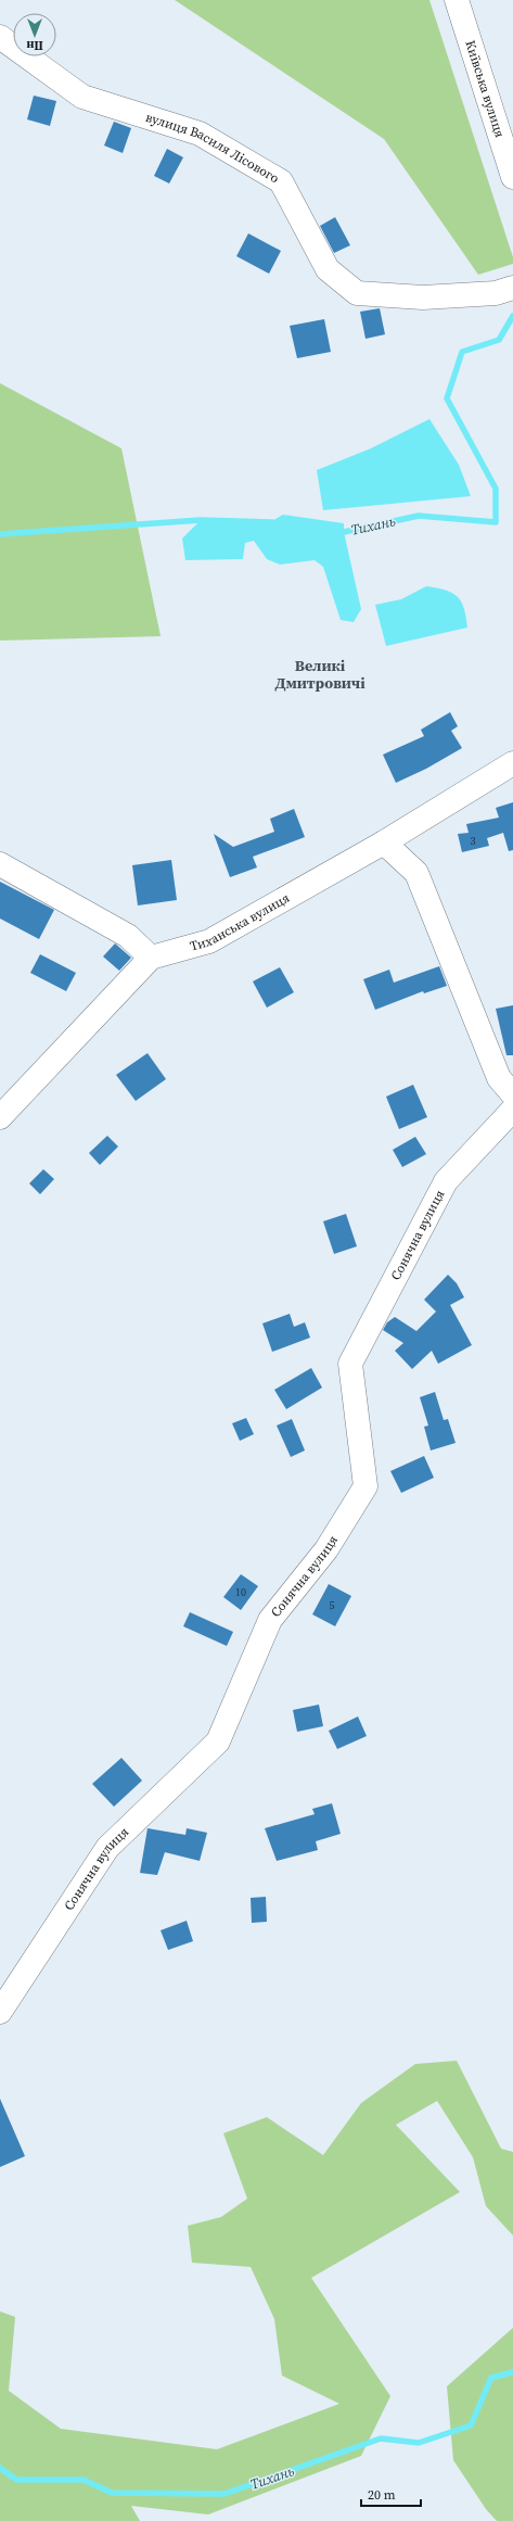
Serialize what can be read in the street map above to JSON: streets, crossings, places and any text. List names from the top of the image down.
{
  "streets": {
    "street": [
      "Київська вулиця",
      "вулиця Василя Лісового",
      "Тиханська вулиця",
      "Сонячна вулиця"
    ]
  },
  "districts": ["Великі Дмитровичі"],
  "water": ["Тихань"],
  "house_numbers": ["3", "10", "5"],
  "scale_bar": "20 m",
  "north": "bottom"
}
